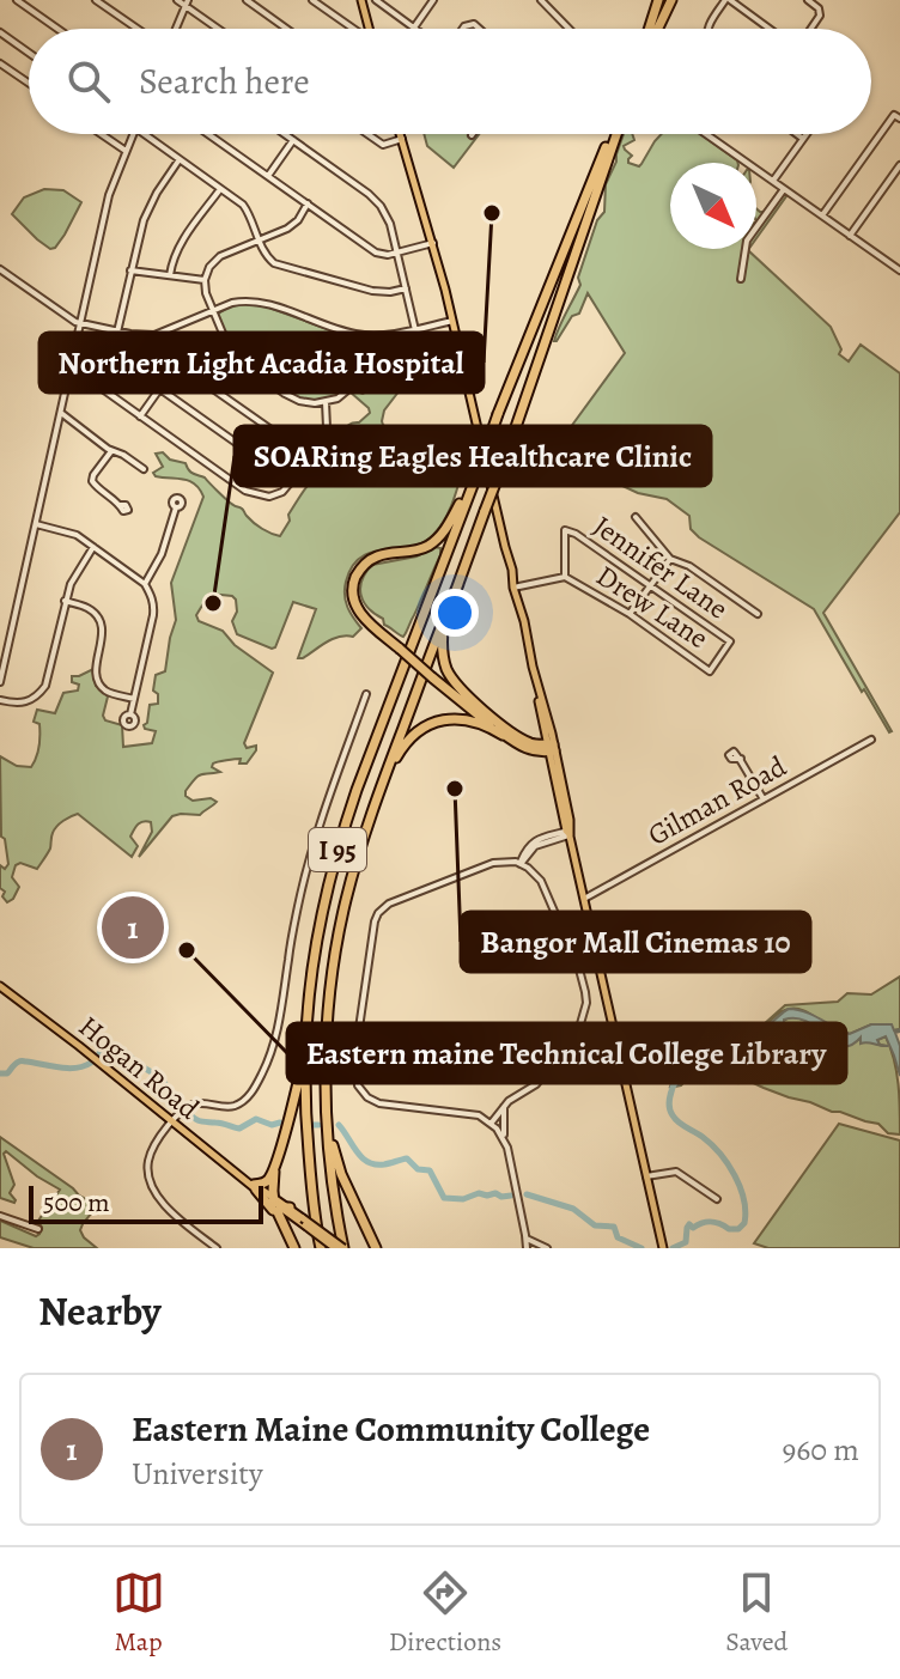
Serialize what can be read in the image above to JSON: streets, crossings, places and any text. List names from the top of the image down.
{
  "streets": {
    "highway": ["I 95"],
    "main road": ["Hogan Road"],
    "street": ["Jennifer Lane", "Drew Lane", "Gilman Road"]
  },
  "crossings": [
    ["Jennifer Lane", "Drew Lane"],
    ["I 95", "Hogan Road"]
  ],
  "places": [
    "Northern Light Acadia Hospital",
    "SOARing Eagles Healthcare Clinic",
    "Bangor Mall Cinemas 10",
    "Eastern maine Technical College Library"
  ],
  "scale_bar": "500 m",
  "north": "bottom right",
  "page": {
    "search": "Search here",
    "pins": "1",
    "scale": "500 m",
    "heading": "Nearby",
    "list": [
      {
        "mark": "1",
        "name": "Eastern Maine Community College",
        "note": "University",
        "value": "960 m"
      }
    ],
    "nav": ["Map", "Directions", "Saved"]
  }
}
